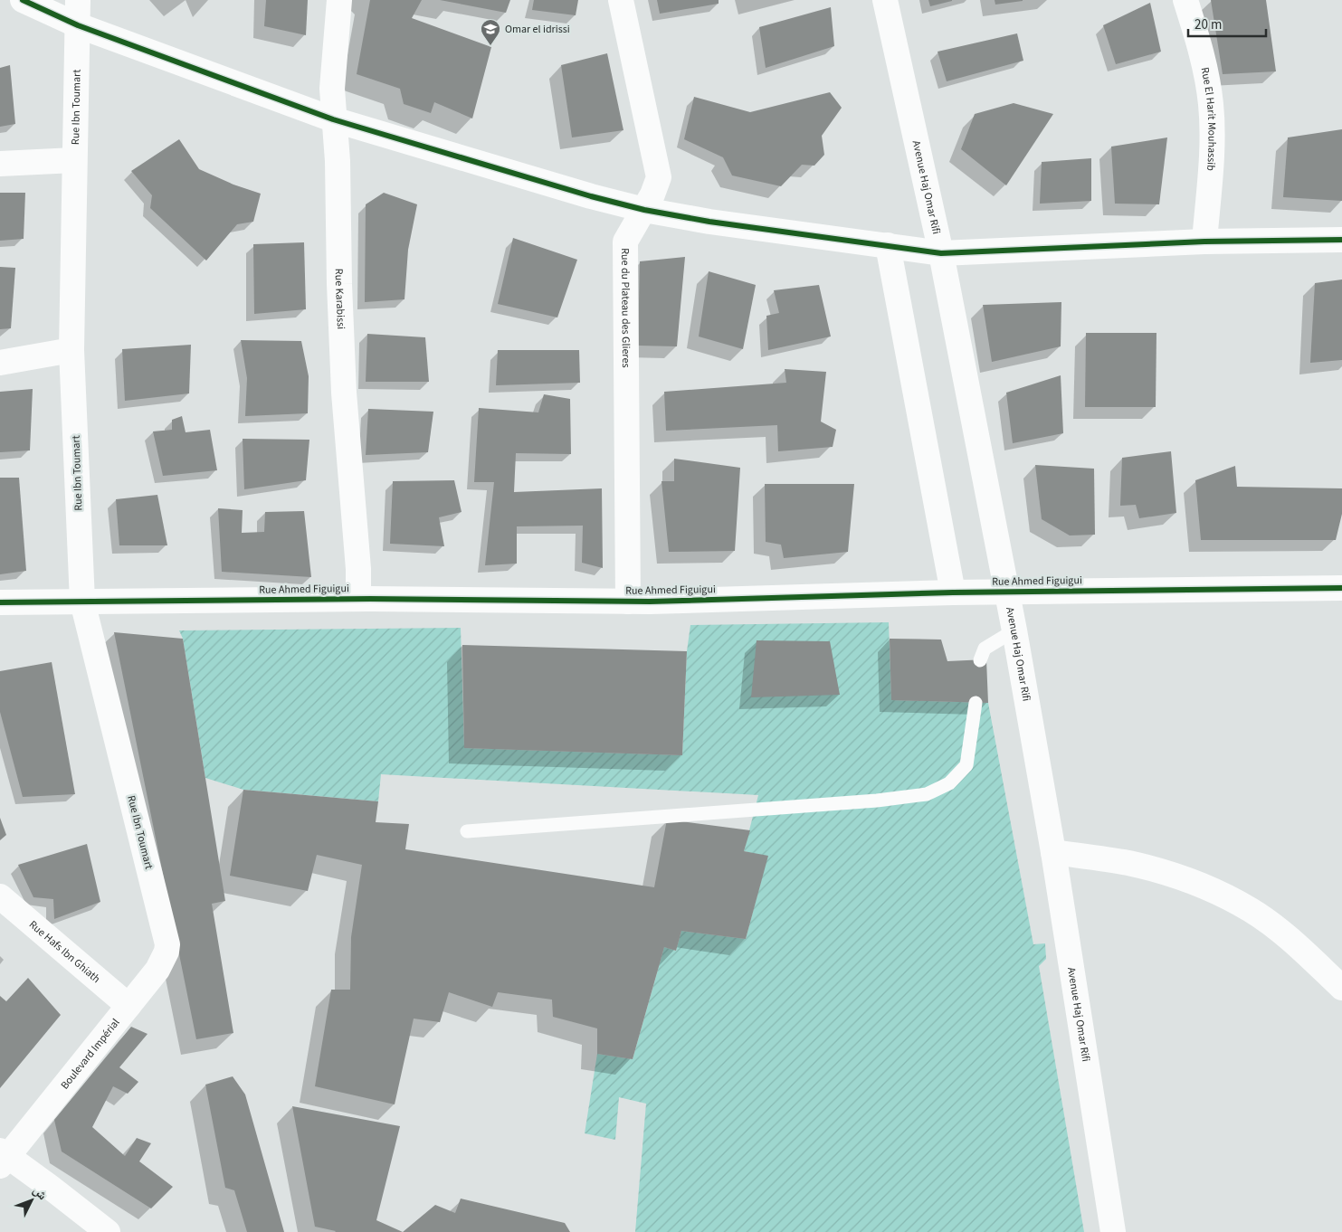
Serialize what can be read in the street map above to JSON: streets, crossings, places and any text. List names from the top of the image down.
{
  "streets": {
    "street": [
      "Rue Ibn Toumart",
      "Rue El Harit Mouhassib",
      "Avenue Haj Omar Rifi",
      "Rue Karabissi",
      "Rue du Plateau des Glieres",
      "Rue Ahmed Figuigui",
      "Rue Hafs Ibn Ghiath",
      "Boulevard Impérial"
    ]
  },
  "crossings": [
    ["Rue Ibn Toumart", "Rue Ahmed Figuigui"],
    ["Rue Ibn Toumart", "Boulevard Impérial"],
    ["Avenue Haj Omar Rifi", "Rue Ahmed Figuigui"],
    ["Rue Karabissi", "Rue Ahmed Figuigui"],
    ["Rue du Plateau des Glieres", "Rue Ahmed Figuigui"],
    ["Rue Hafs Ibn Ghiath", "Boulevard Impérial"]
  ],
  "places": {
    "school or university": ["Omar el idrissi"]
  },
  "scale_bar": "20 m",
  "north": "top right"
}
